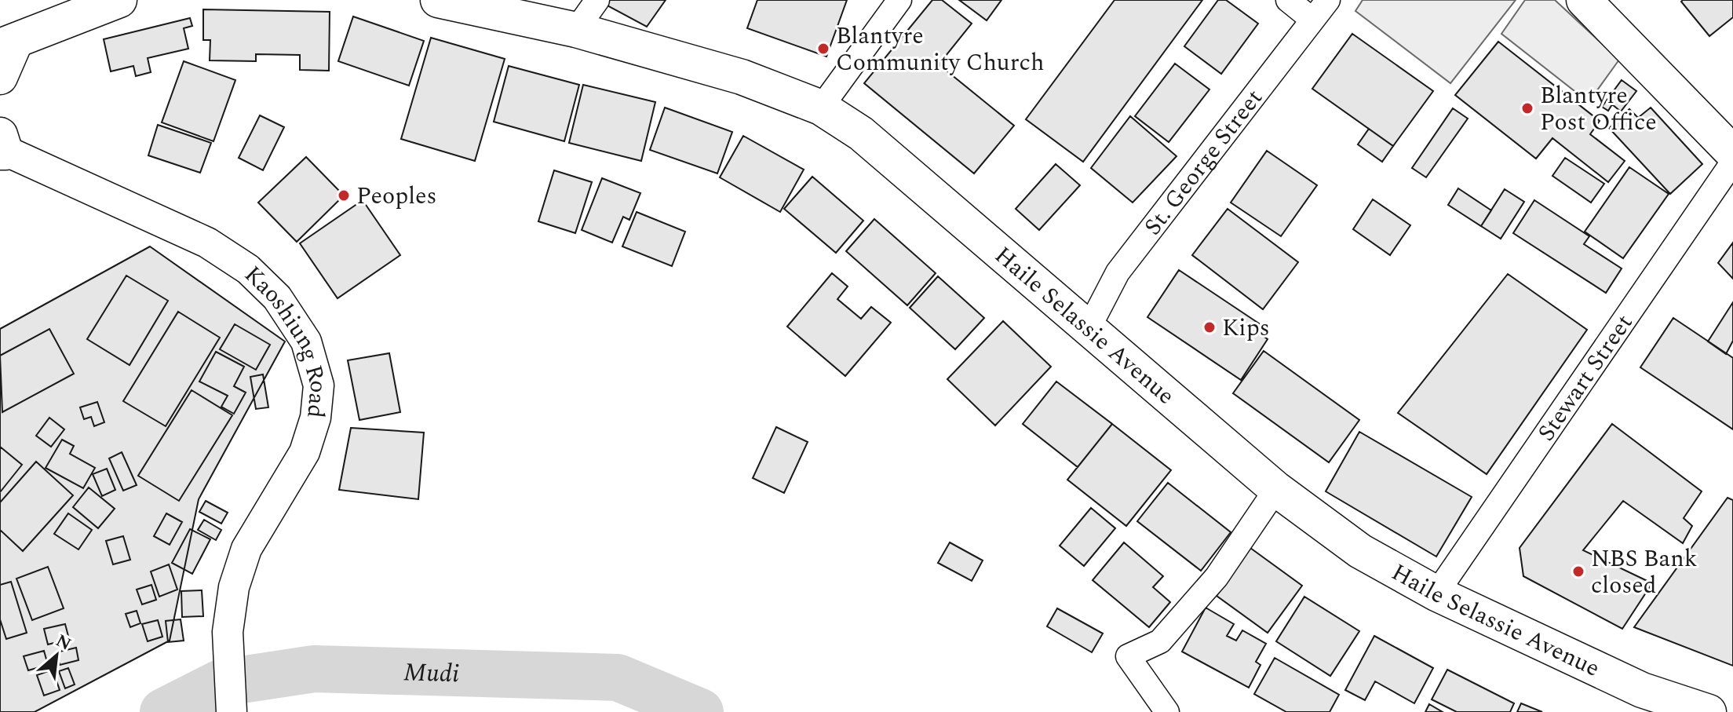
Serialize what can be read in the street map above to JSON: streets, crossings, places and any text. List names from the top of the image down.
{
  "streets": {
    "highway": ["Haile Selassie Avenue"],
    "street": ["St. George Street", "Kaoshiung Road", "Stewart Street"]
  },
  "crossings": [
    ["St. George Street", "Haile Selassie Avenue"],
    ["Haile Selassie Avenue", "Stewart Street"]
  ],
  "water": ["Mudi"],
  "places": [
    "Blantyre Community Church",
    "Blantyre Post Office",
    "Peoples",
    "Kips",
    "NBS Bank closed"
  ],
  "north": "top right"
}
